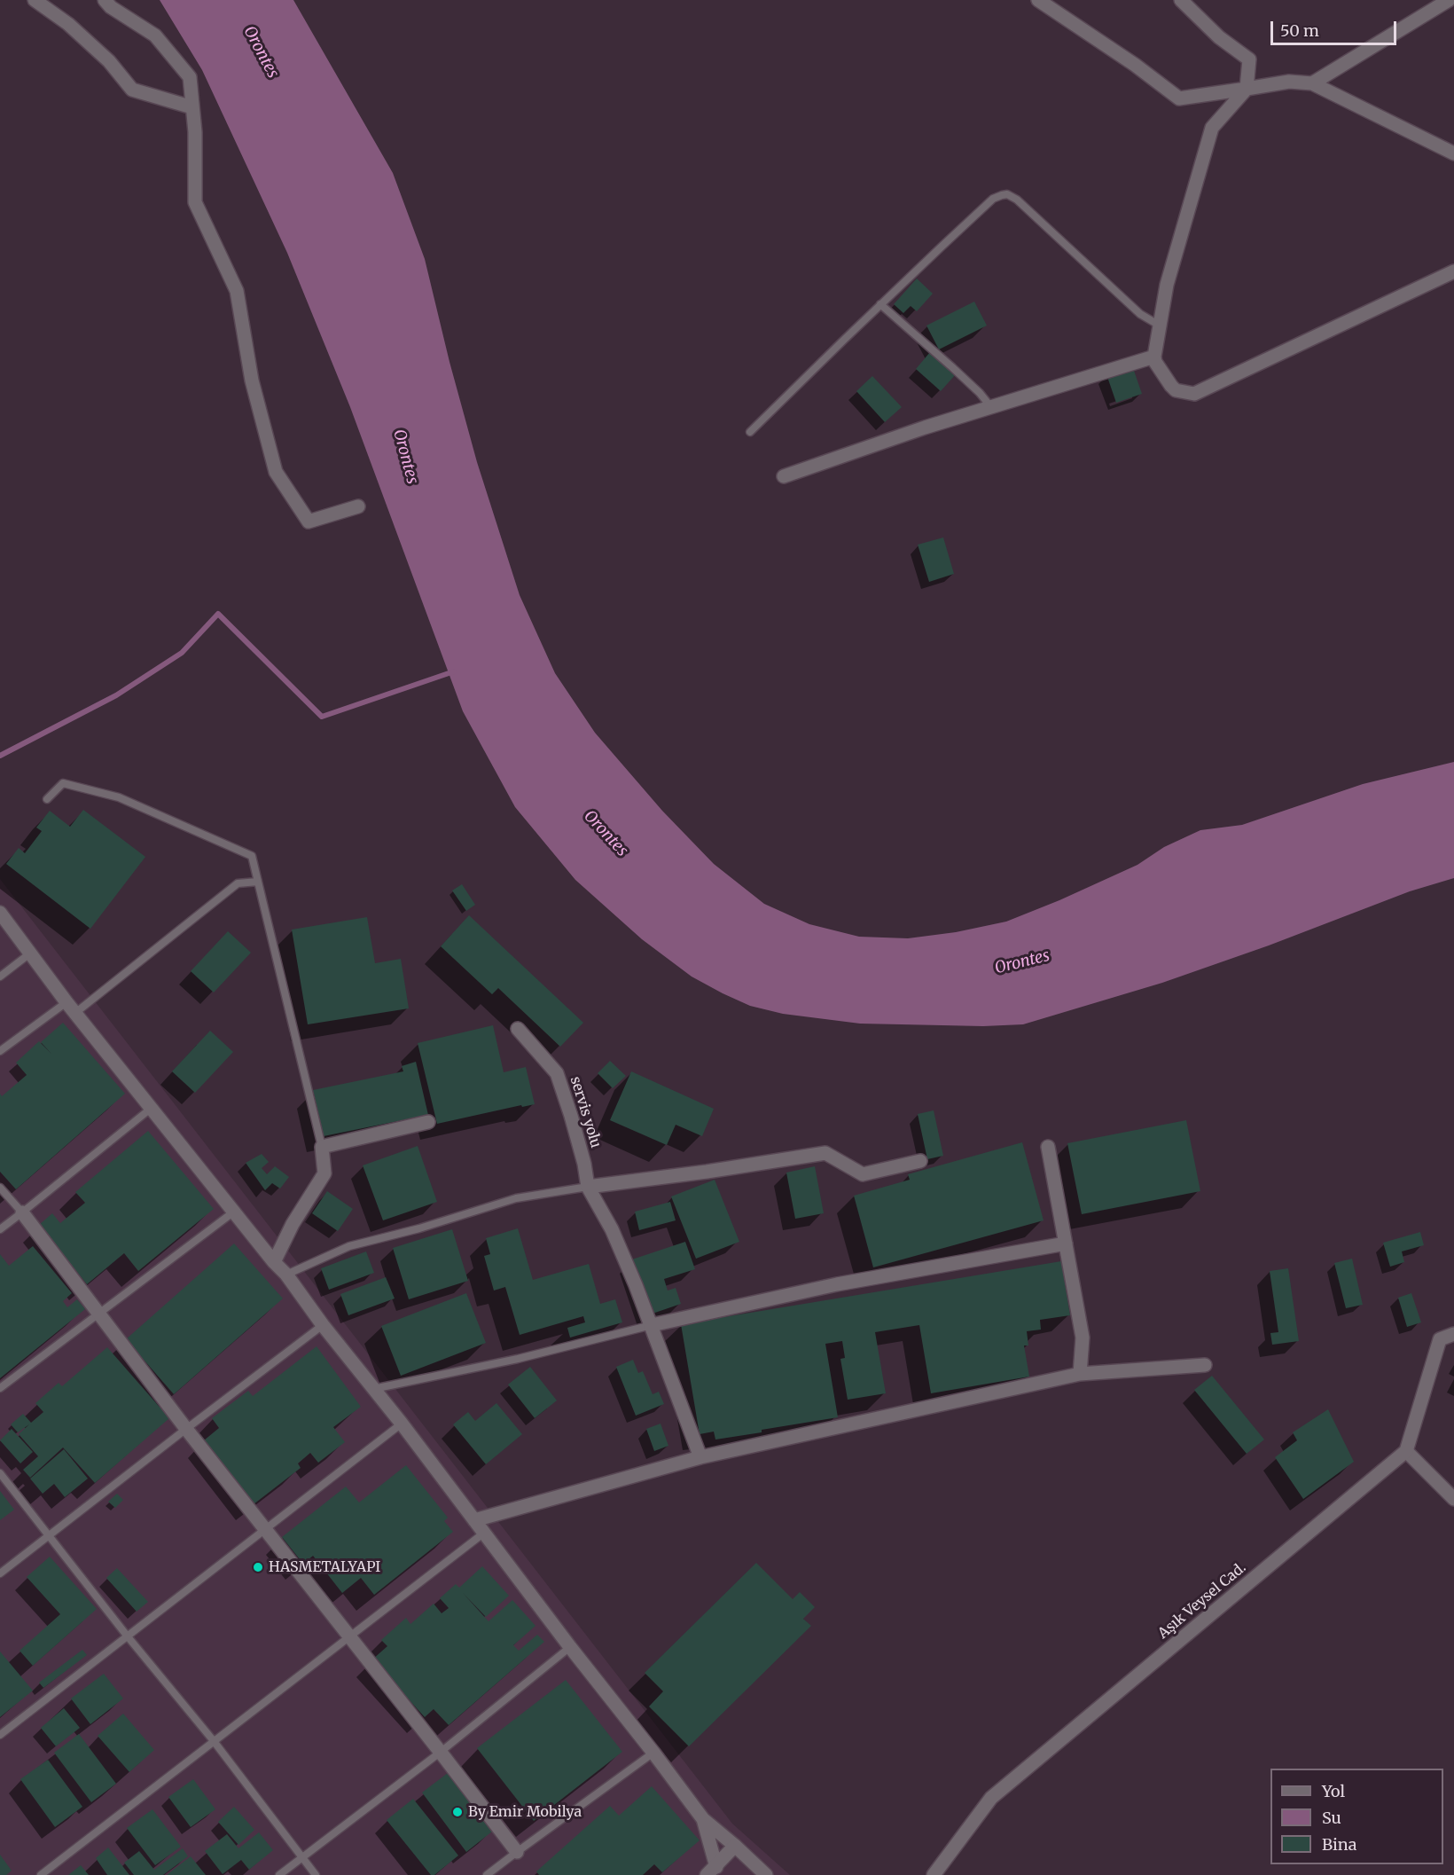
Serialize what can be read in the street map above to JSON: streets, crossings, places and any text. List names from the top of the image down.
{
  "streets": {
    "street": ["servis yolu", "Aşık Veysel Cad."]
  },
  "water": ["Orontes"],
  "places": ["HASMETALYAPI", "By Emir Mobilya"],
  "legend": ["Yol", "Su", "Bina"],
  "scale_bar": "50 m"
}
